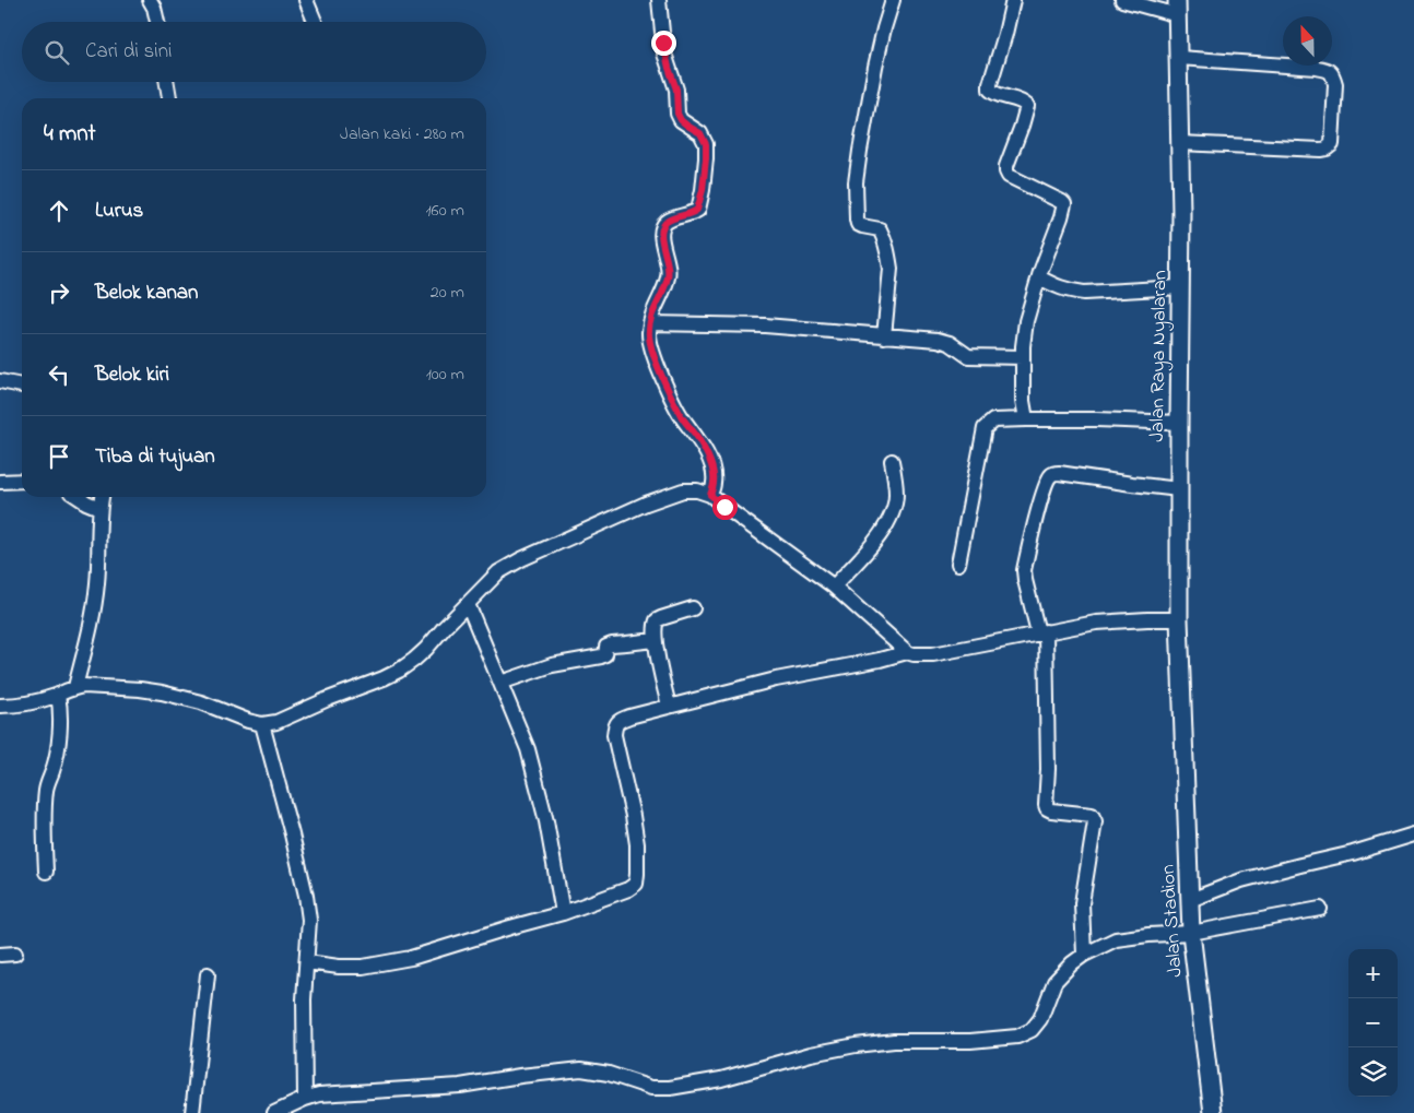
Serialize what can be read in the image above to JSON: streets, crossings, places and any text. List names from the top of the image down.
{
  "streets": {
    "main road": ["Jalan Raya Nyalaran", "Jalan Stadion"]
  },
  "crossings": [
    ["Jalan Raya Nyalaran", "Jalan Stadion"]
  ],
  "north": "top",
  "page": {
    "search": "Cari di sini",
    "heading": ["4 mnt", "Jalan kaki · 280 m"],
    "list": [
      ["Lurus", "160 m"],
      ["Belok kanan", "20 m"],
      ["Belok kiri", "100 m"],
      "Tiba di tujuan"
    ],
    "map_buttons": ["+", "−"]
  }
}
